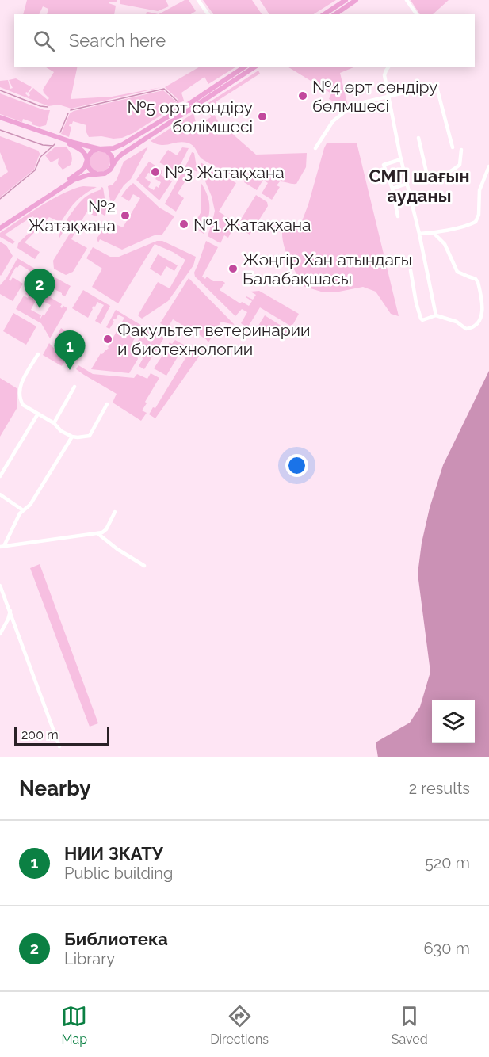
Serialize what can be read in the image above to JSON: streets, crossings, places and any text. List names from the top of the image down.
{
  "districts": ["СМП шағын ауданы"],
  "places": [
    "№4 өрт сөндіру бөлмшесі",
    "№5 өрт сөндіру бөлімшесі",
    "№3 Жатақхана",
    "№2 Жатақхана",
    "№1 Жатақхана",
    "Жәңгір Хан атындағы Балабақшасы",
    "Факультет ветеринарии и биотехнологии"
  ],
  "scale_bar": "200 m",
  "page": {
    "search": "Search here",
    "pins": ["2", "1"],
    "scale": "200 m",
    "heading": ["Nearby", "2 results"],
    "list": [
      {
        "mark": "1",
        "name": "НИИ ЗКАТУ",
        "note": "Public building",
        "value": "520 m"
      },
      {
        "mark": "2",
        "name": "Библиотека",
        "note": "Library",
        "value": "630 m"
      }
    ],
    "nav": ["Map", "Directions", "Saved"]
  }
}
